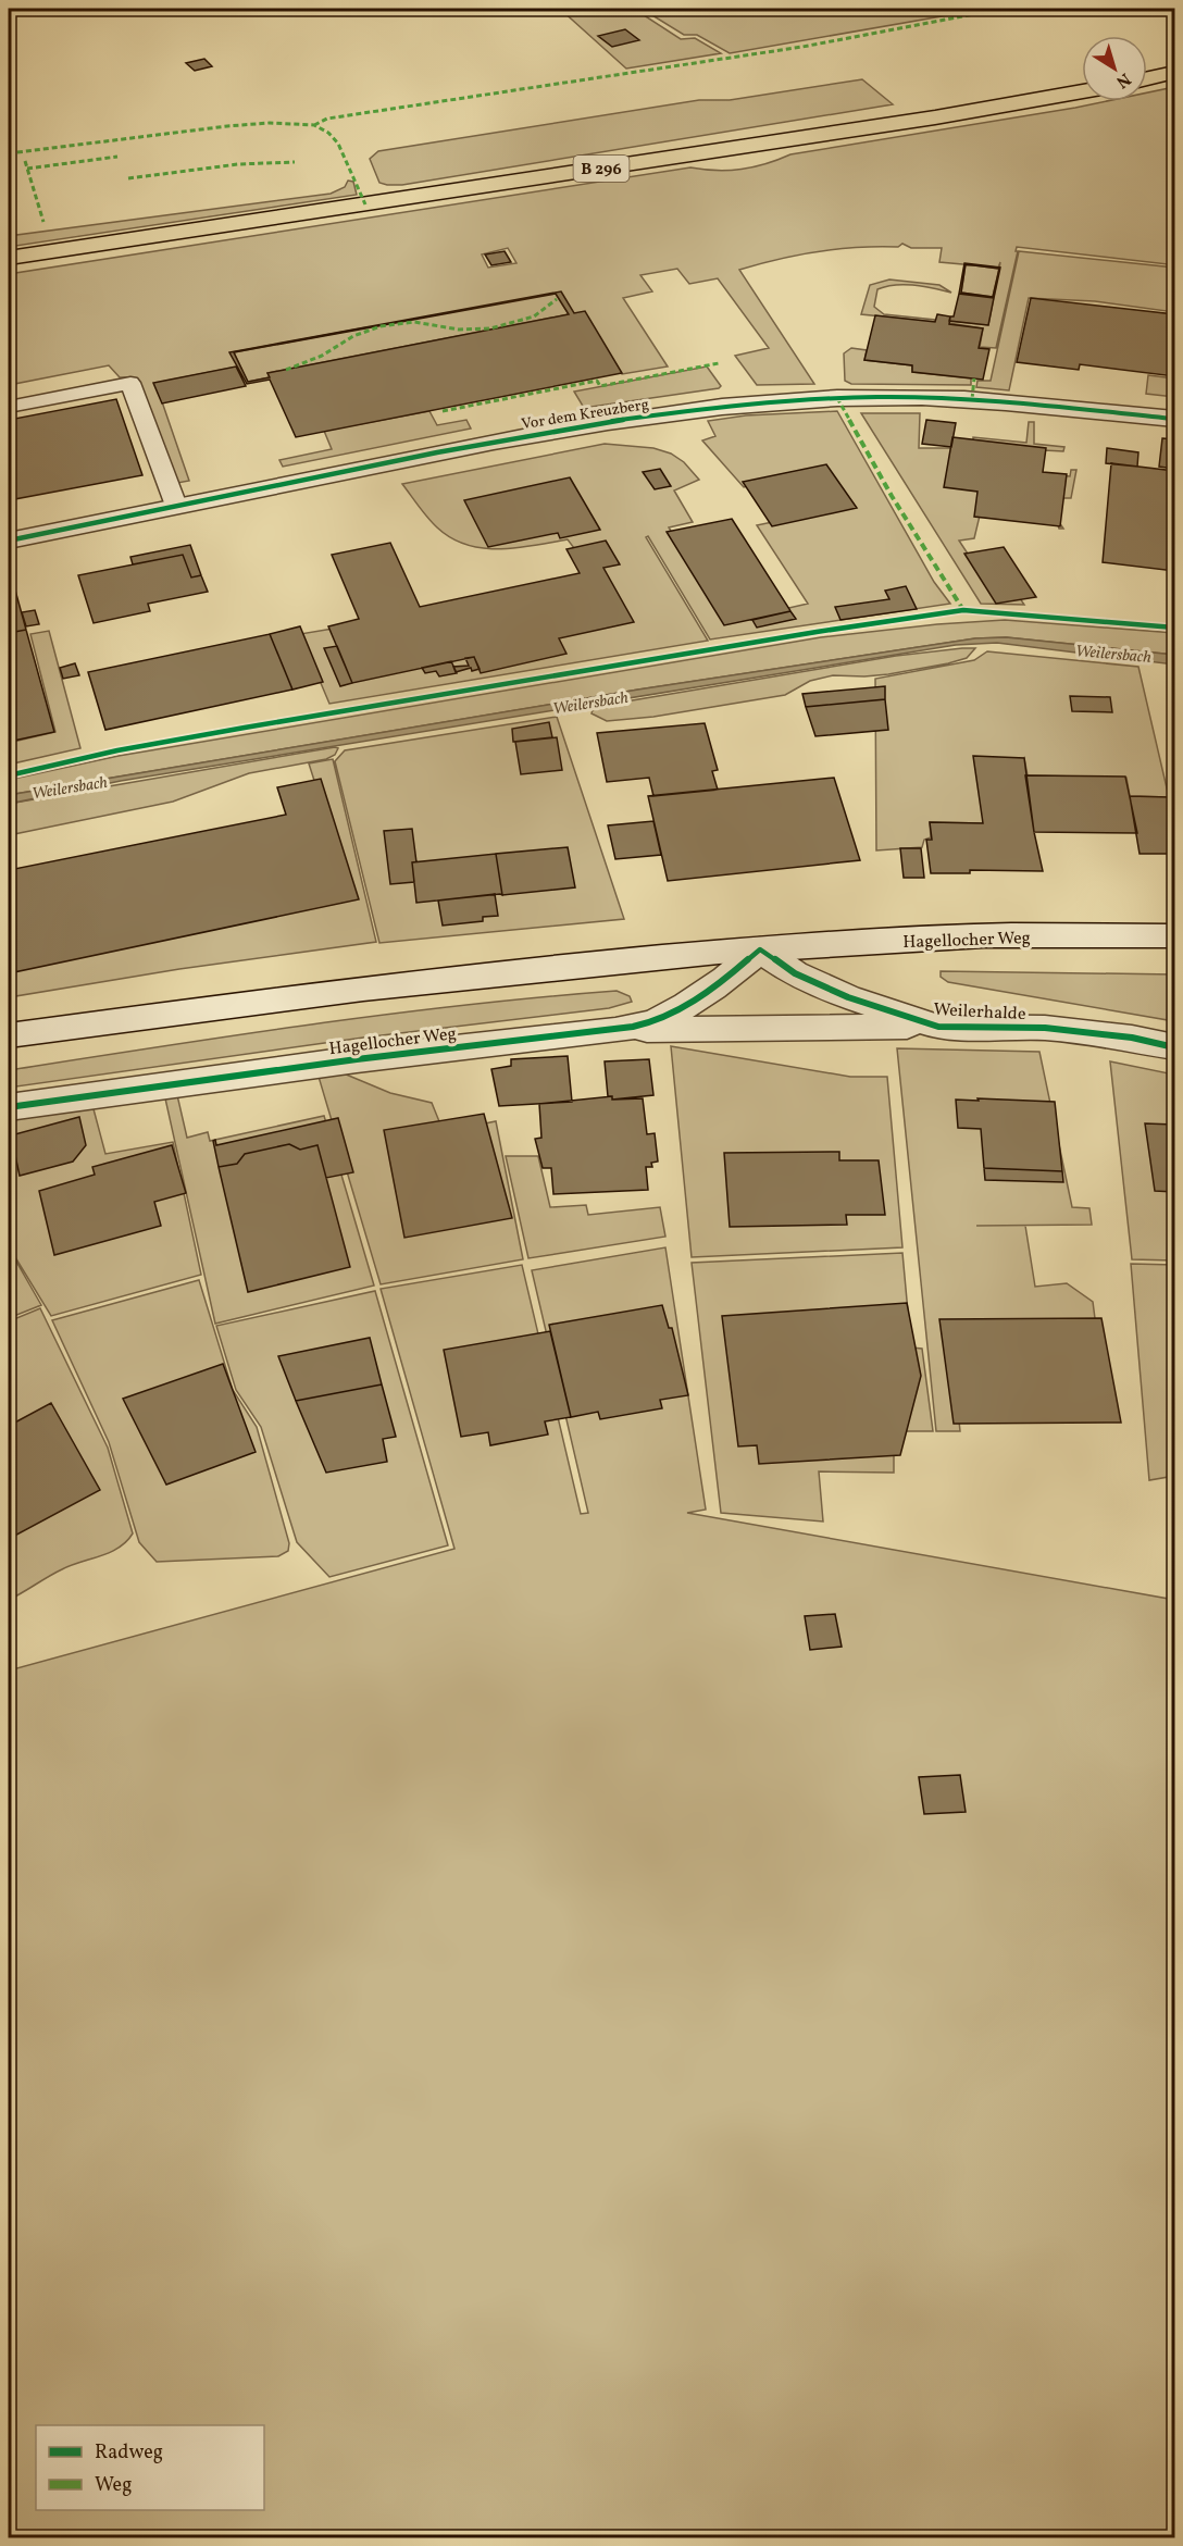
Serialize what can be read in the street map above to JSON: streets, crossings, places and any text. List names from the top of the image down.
{
  "streets": {
    "main road": ["B 296"],
    "street": ["Vor dem Kreuzberg", "Hagellocher Weg", "Weilerhalde"]
  },
  "crossings": [
    ["Hagellocher Weg", "Weilerhalde"]
  ],
  "water": ["Weilersbach"],
  "legend": ["Radweg", "Weg"],
  "north": "bottom right"
}
